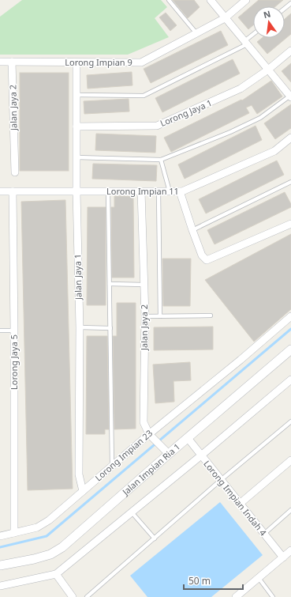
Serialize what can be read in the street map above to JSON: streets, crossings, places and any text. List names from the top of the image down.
{
  "streets": {
    "street": [
      "Lorong Impian 9",
      "Jalan Jaya 2",
      "Lorong Jaya 1",
      "Lorong Impian 11",
      "Jalan Jaya 1",
      "Lorong Jaya 5",
      "Lorong Impian 23",
      "Jalan Impian Ria 1",
      "Lorong Impian Indah 4"
    ]
  },
  "crossings": [
    ["Lorong Impian 9", "Jalan Jaya 2"],
    ["Lorong Impian 9", "Jalan Jaya 1"],
    ["Jalan Jaya 2", "Lorong Impian 11"],
    ["Jalan Jaya 2", "Lorong Impian 23"],
    ["Jalan Jaya 2", "Jalan Impian Ria 1"],
    ["Lorong Jaya 1", "Jalan Jaya 1"],
    ["Lorong Impian 11", "Jalan Jaya 1"],
    ["Lorong Impian 11", "Lorong Jaya 5"],
    ["Jalan Jaya 1", "Lorong Impian 23"],
    ["Lorong Jaya 5", "Lorong Impian 23"],
    ["Jalan Impian Ria 1", "Lorong Impian Indah 4"]
  ],
  "scale_bar": "50 m",
  "north": "top"
}
